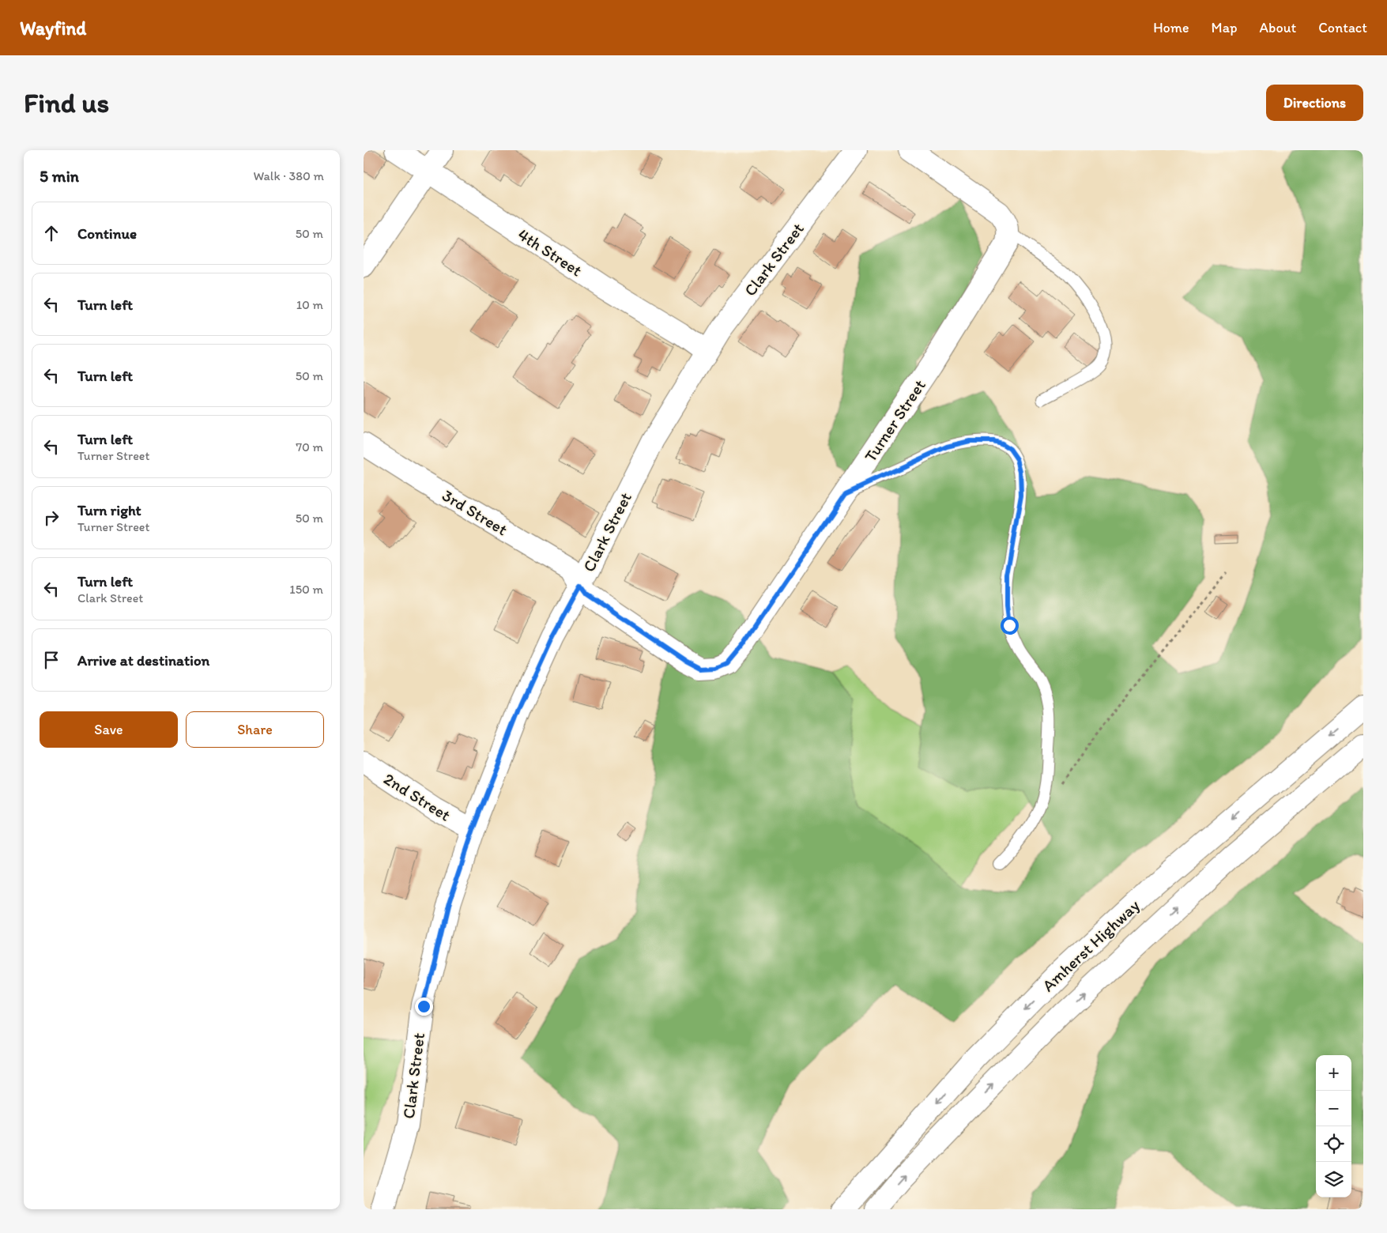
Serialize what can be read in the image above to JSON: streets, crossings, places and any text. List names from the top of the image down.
{
  "streets": {
    "main road": [
      "4th Street",
      "Clark Street",
      "Turner Street",
      "3rd Street",
      "2nd Street",
      "Amherst Highway"
    ]
  },
  "crossings": [
    ["4th Street", "Clark Street"],
    ["Clark Street", "Turner Street"],
    ["Clark Street", "3rd Street"],
    ["Clark Street", "2nd Street"],
    ["Turner Street", "3rd Street"]
  ],
  "page": {
    "header": "Wayfind",
    "nav": [
      "Home",
      "Map",
      "About",
      "Contact"
    ],
    "buttons": [
      "Directions",
      ["Save", "Share"]
    ],
    "title": "Find us",
    "heading": ["5 min", "Walk · 380 m"],
    "list": [
      ["Continue", "50 m"],
      ["Turn left", "10 m"],
      ["Turn left", "50 m"],
      ["Turn left", "Turner Street", "70 m"],
      ["Turn right", "Turner Street", "50 m"],
      ["Turn left", "Clark Street", "150 m"],
      "Arrive at destination"
    ],
    "map_buttons": ["+", "−"]
  }
}
